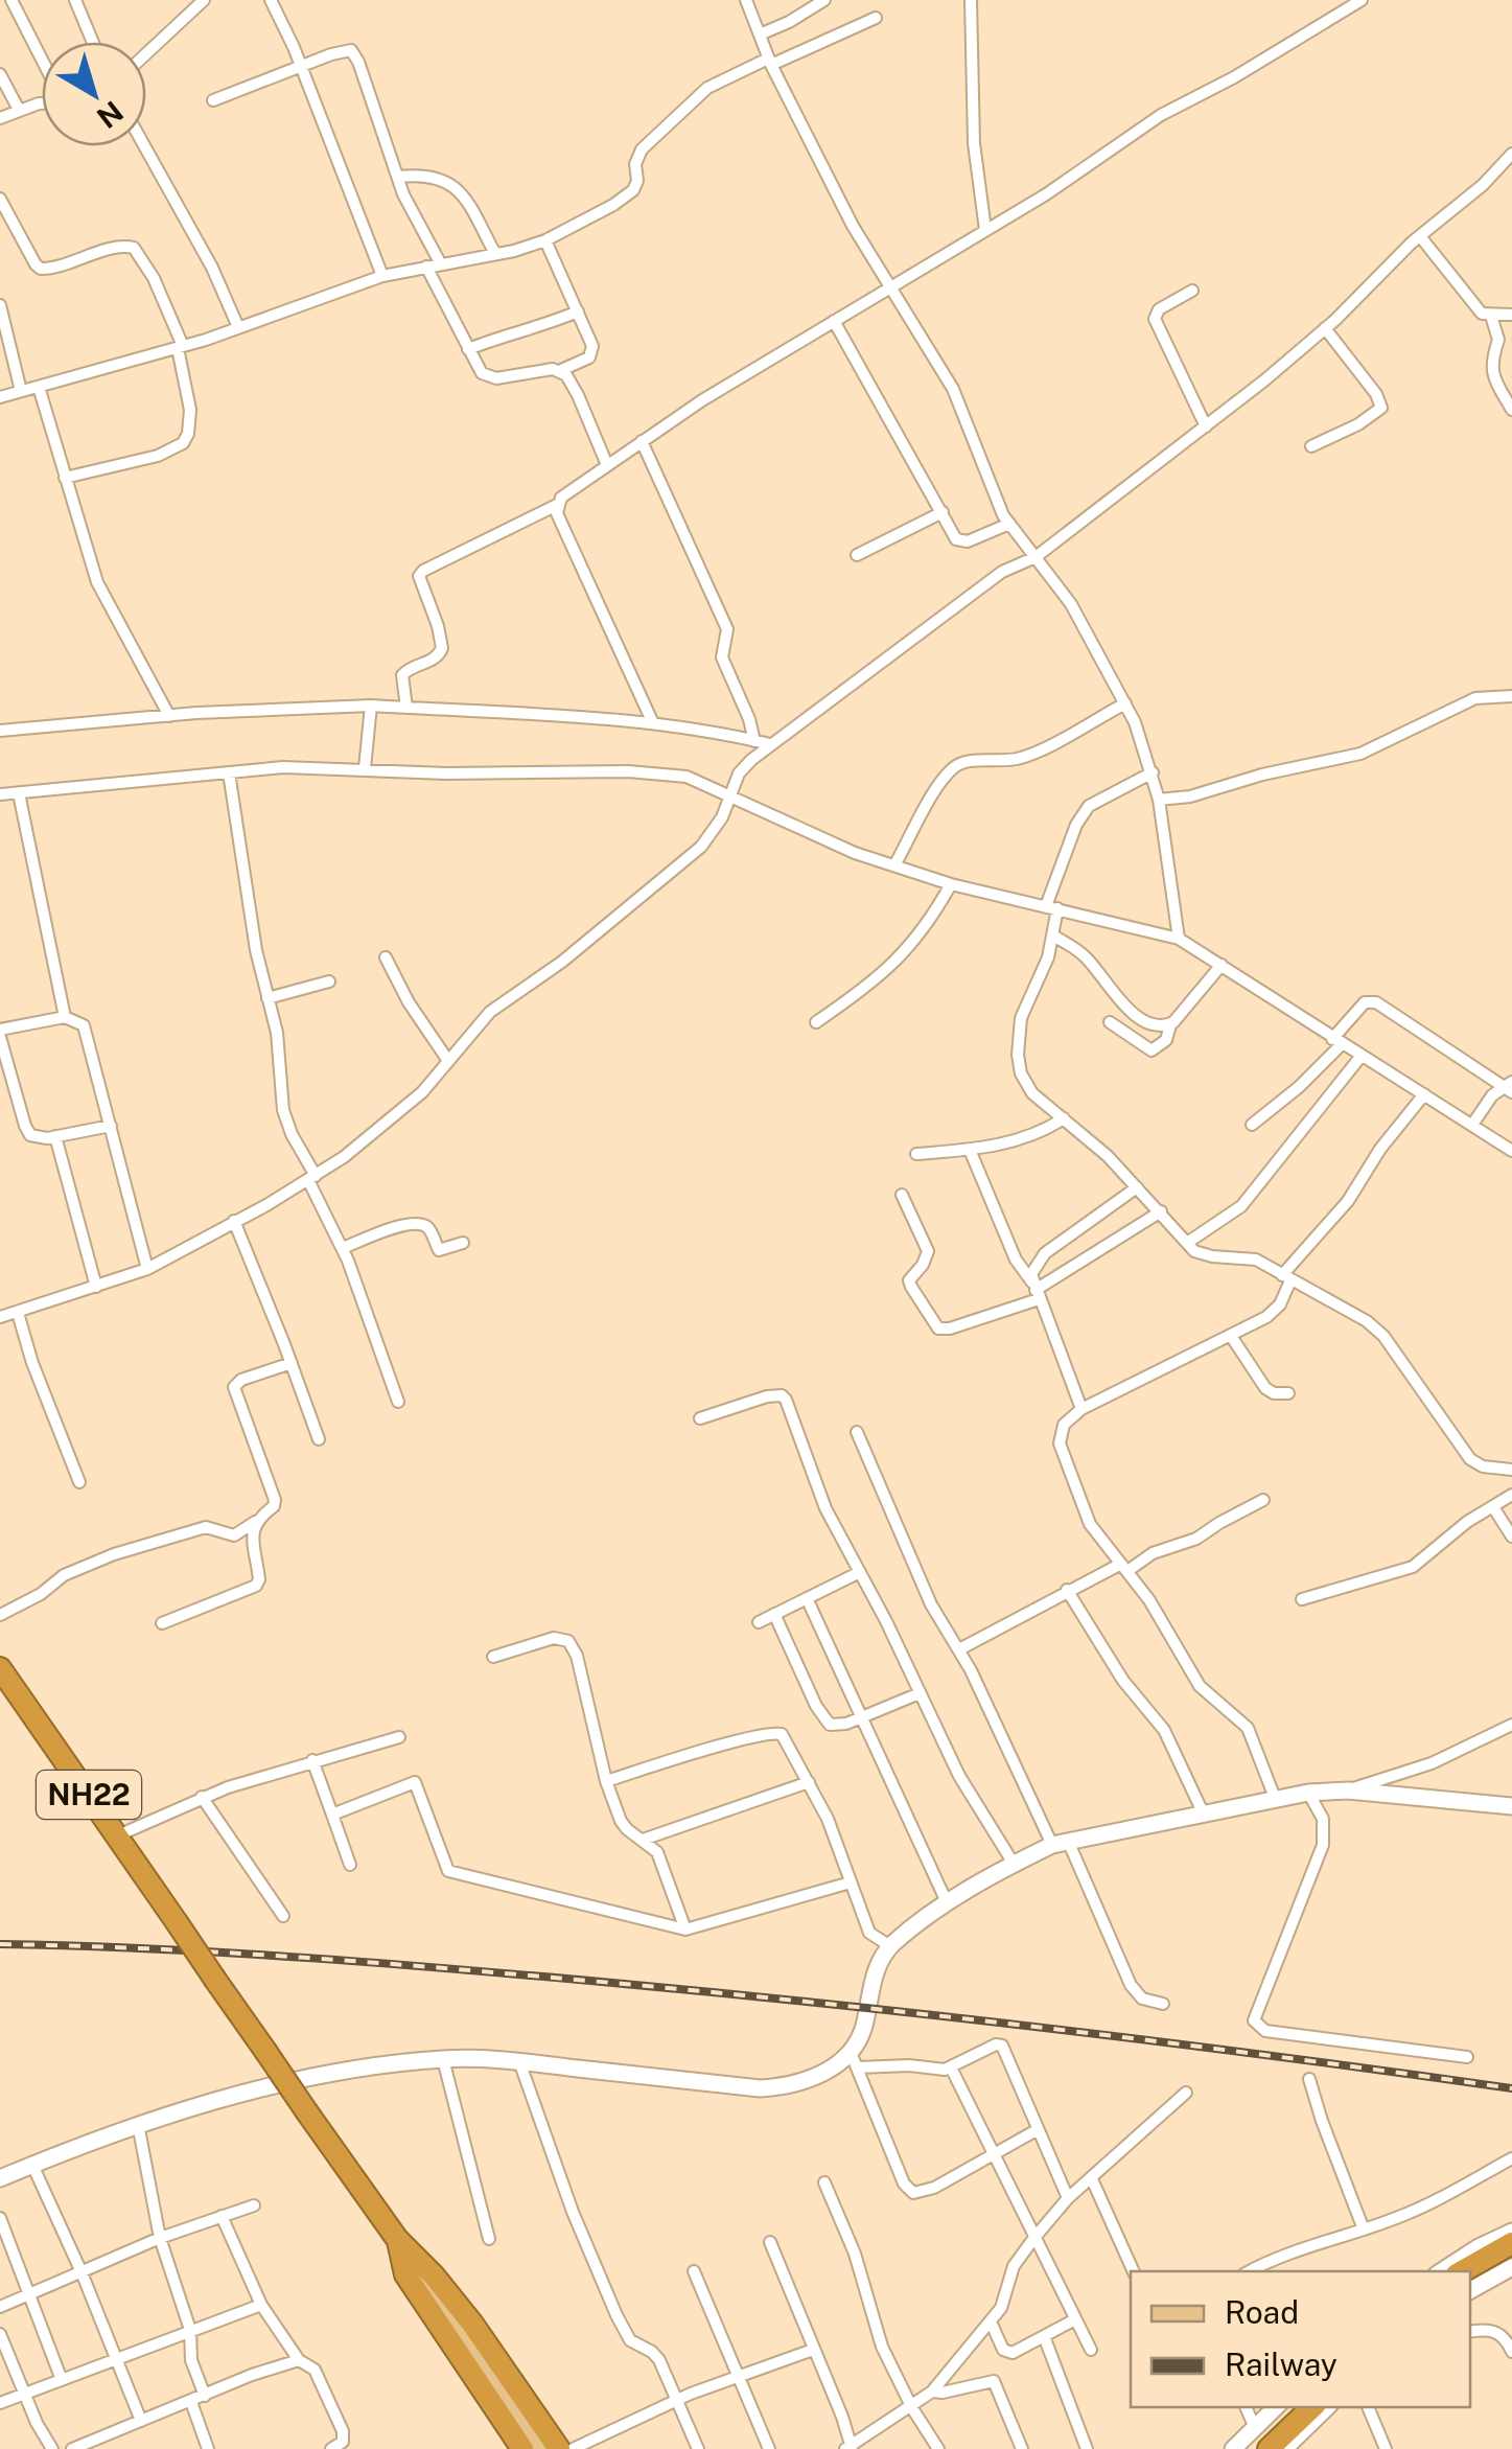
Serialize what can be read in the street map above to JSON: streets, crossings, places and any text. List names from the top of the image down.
{
  "streets": {
    "highway": ["NH22"]
  },
  "legend": ["Road", "Railway"],
  "north": "bottom right"
}
